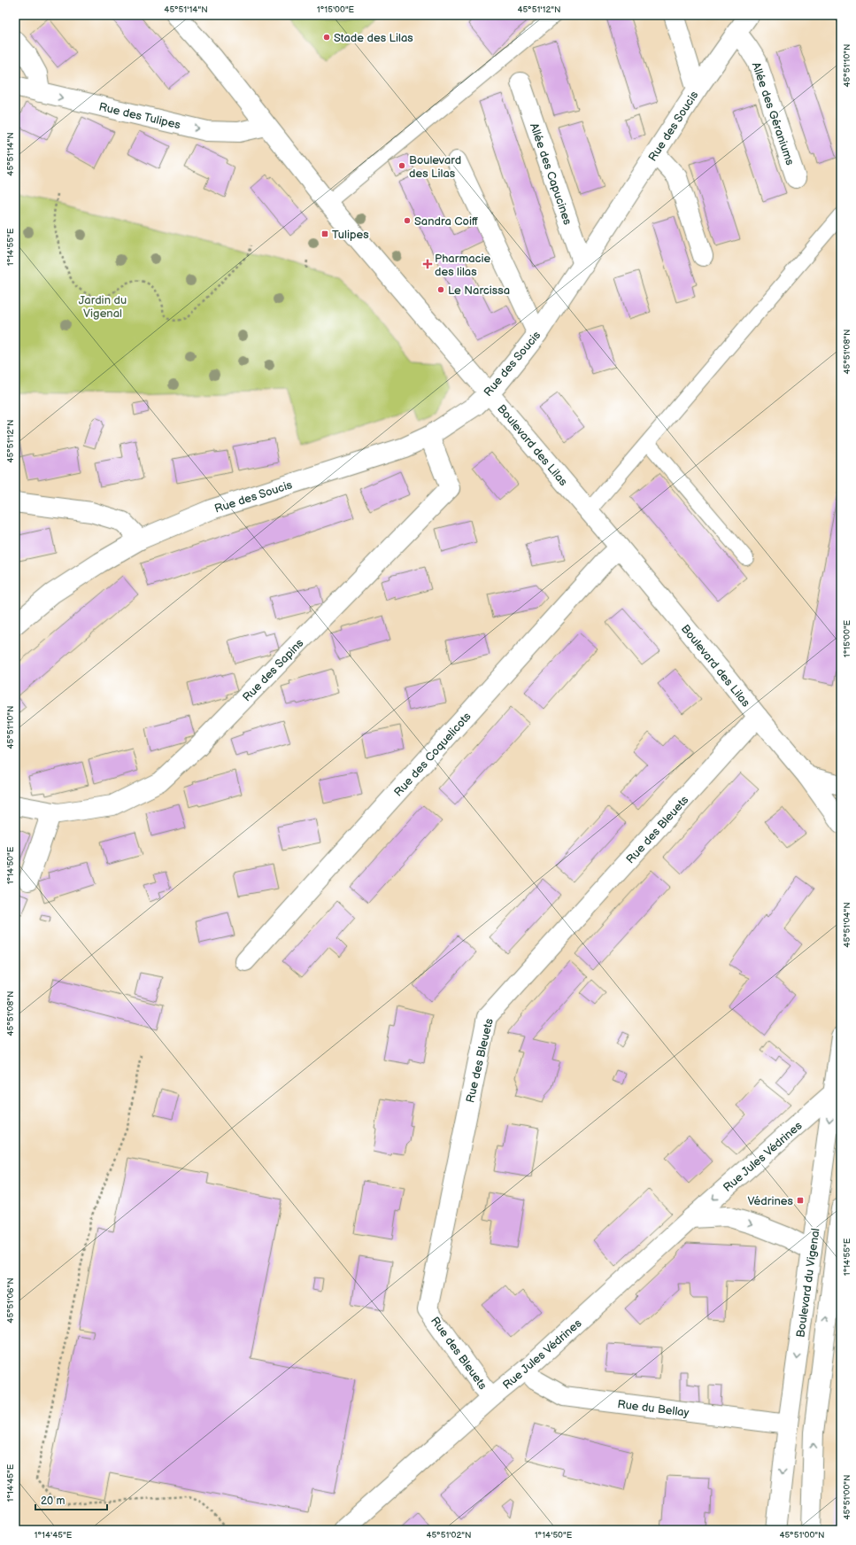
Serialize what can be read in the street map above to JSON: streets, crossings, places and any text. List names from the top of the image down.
{
  "streets": {
    "street": [
      "Allée des Géraniums",
      "Rue des Tulipes",
      "Rue des Soucis",
      "Allée des Capucines",
      "Boulevard des Lilas",
      "Rue des Sapins",
      "Rue des Coquelicots",
      "Rue des Bleuets",
      "Rue Jules Védrines",
      "Boulevard du Vigenal",
      "Rue du Bellay"
    ]
  },
  "crossings": [
    ["Allée des Géraniums", "Rue des Soucis"],
    ["Rue des Tulipes", "Boulevard des Lilas"],
    ["Rue des Soucis", "Allée des Capucines"],
    ["Rue des Soucis", "Boulevard des Lilas"],
    ["Rue des Soucis", "Rue des Sapins"],
    ["Boulevard des Lilas", "Rue des Coquelicots"],
    ["Boulevard des Lilas", "Rue des Bleuets"],
    ["Rue des Bleuets", "Rue Jules Védrines"],
    ["Rue Jules Védrines", "Boulevard du Vigenal"],
    ["Rue Jules Védrines", "Rue du Bellay"],
    ["Boulevard du Vigenal", "Rue du Bellay"]
  ],
  "one_way": ["Rue des Tulipes"],
  "parks": ["Jardin du Vigenal"],
  "places": {
    "other": [
      "Stade des Lilas",
      "Boulevard des Lilas",
      "Sandra Coiff",
      "Le Narcissa"
    ],
    "transit": ["Tulipes", "Védrines"],
    "health": ["Pharmacie des lilas"]
  },
  "scale_bar": "20 m",
  "coordinates": [
    "45°51'14\"N",
    "1°15'00\"E",
    "45°51'12\"N",
    "45°51'10\"N",
    "1°14'55\"E",
    "45°51'08\"N",
    "1°14'50\"E",
    "45°51'04\"N",
    "45°51'06\"N",
    "1°14'45\"E",
    "45°51'00\"N",
    "45°51'02\"N"
  ]
}
